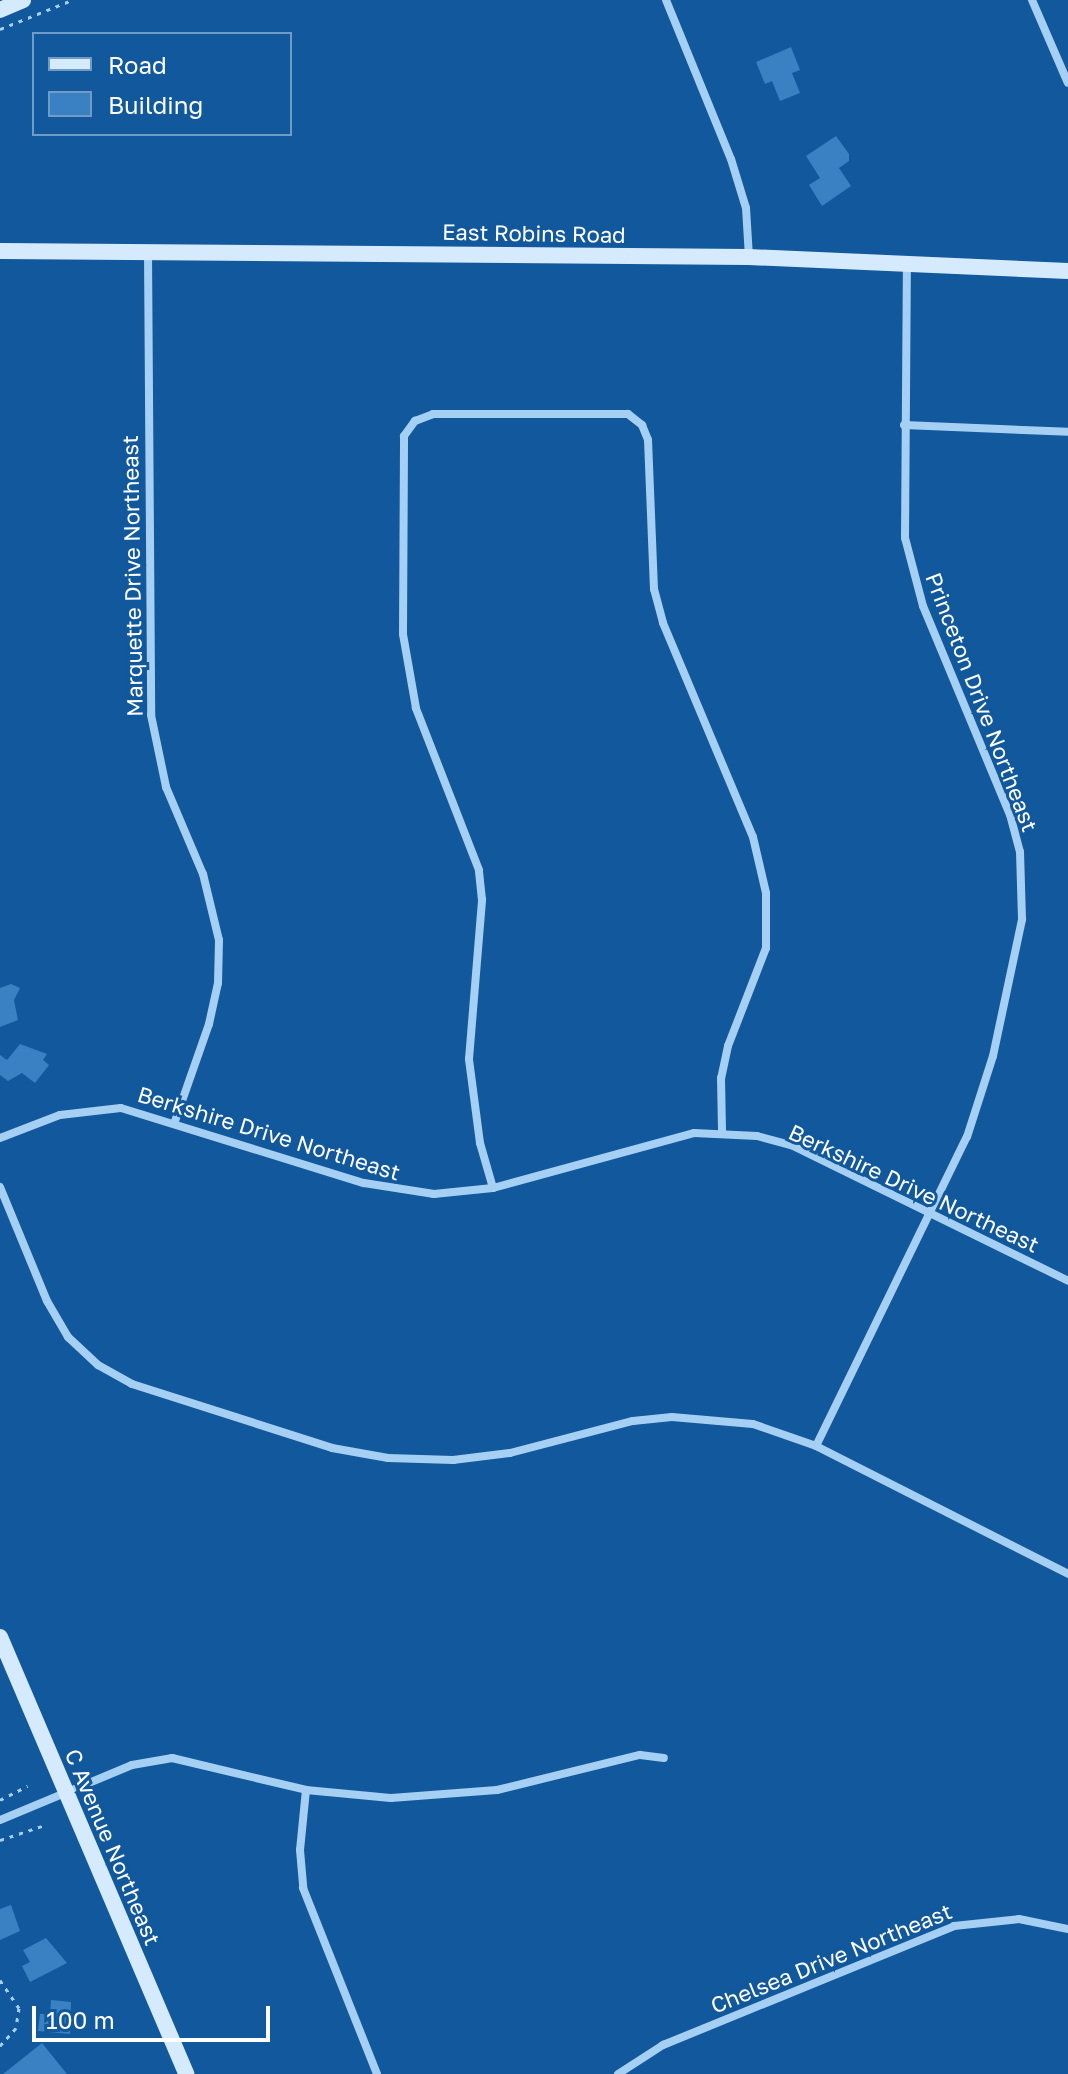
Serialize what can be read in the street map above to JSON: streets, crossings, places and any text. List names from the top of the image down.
{
  "streets": {
    "street": [
      "East Robins Road",
      "Marquette Drive Northeast",
      "Princeton Drive Northeast",
      "Berkshire Drive Northeast",
      "C Avenue Northeast",
      "Chelsea Drive Northeast"
    ]
  },
  "crossings": [
    ["East Robins Road", "Marquette Drive Northeast"],
    ["East Robins Road", "Princeton Drive Northeast"],
    ["Marquette Drive Northeast", "Berkshire Drive Northeast"],
    ["Princeton Drive Northeast", "Berkshire Drive Northeast"]
  ],
  "legend": ["Road", "Building"],
  "scale_bar": "100 m"
}
